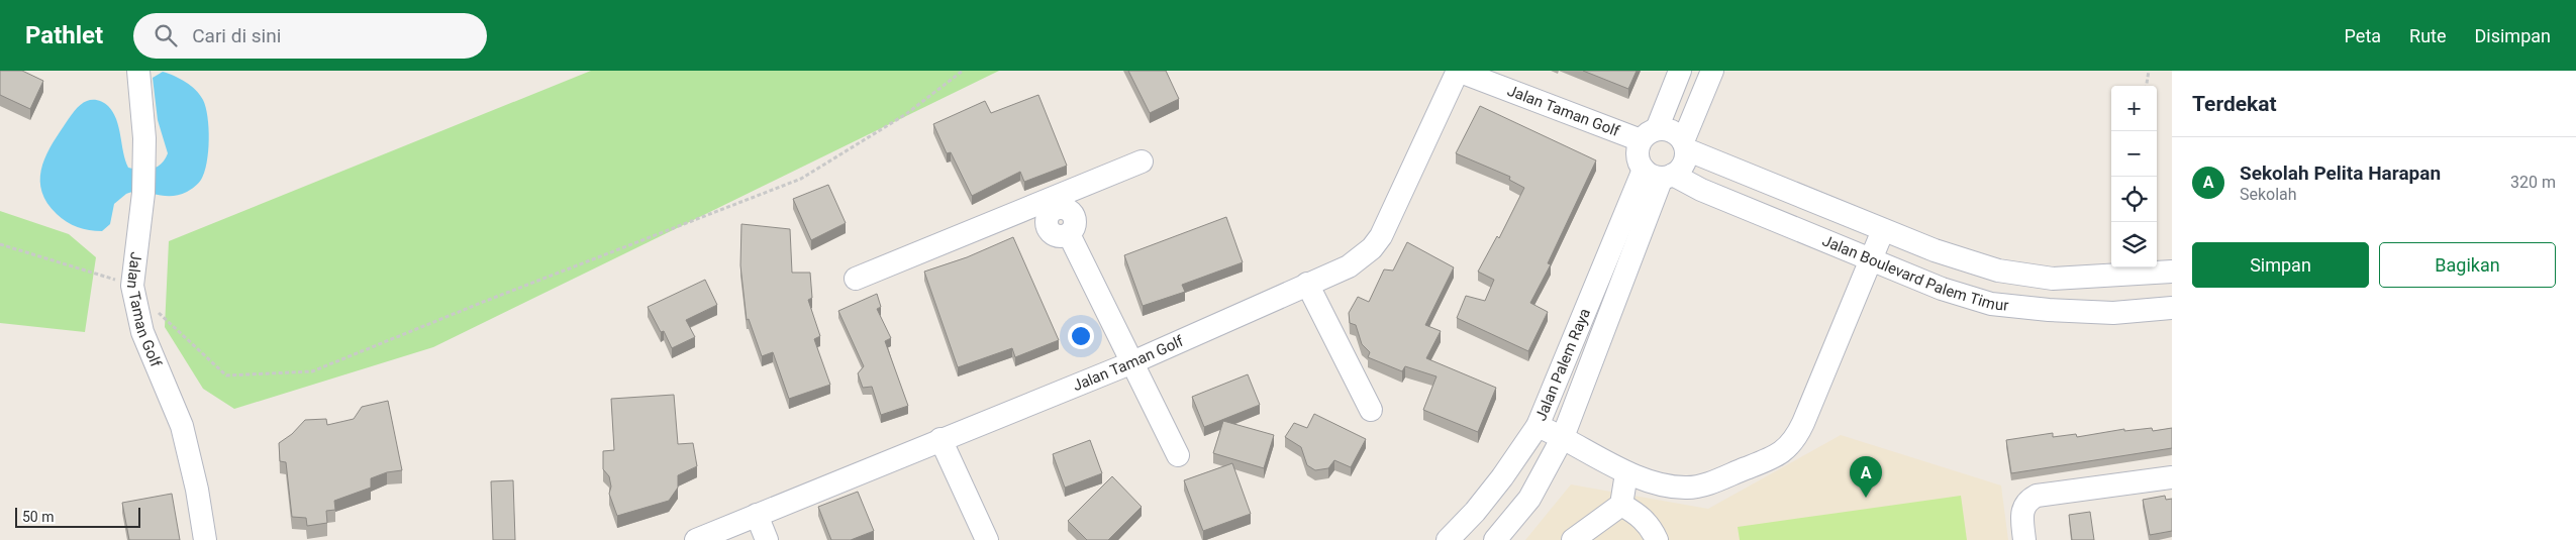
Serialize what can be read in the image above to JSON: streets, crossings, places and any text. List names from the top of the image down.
{
  "streets": {
    "street": ["Jalan Taman Golf", "Jalan Boulevard Palem Timur", "Jalan Palem Raya"]
  },
  "crossings": [
    ["Jalan Taman Golf", "Jalan Boulevard Palem Timur"],
    ["Jalan Taman Golf", "Jalan Palem Raya"],
    ["Jalan Boulevard Palem Timur", "Jalan Palem Raya"]
  ],
  "scale_bar": "50 m",
  "page": {
    "header": "Pathlet",
    "search": "Cari di sini",
    "nav": ["Peta", "Rute", "Disimpan"],
    "heading": "Terdekat",
    "map_buttons": ["+", "−"],
    "list": [
      {
        "mark": "A",
        "name": "Sekolah Pelita Harapan",
        "note": "Sekolah",
        "value": "320 m"
      }
    ],
    "buttons": ["Simpan", "Bagikan"],
    "pins": "A",
    "scale": "50 m"
  }
}
